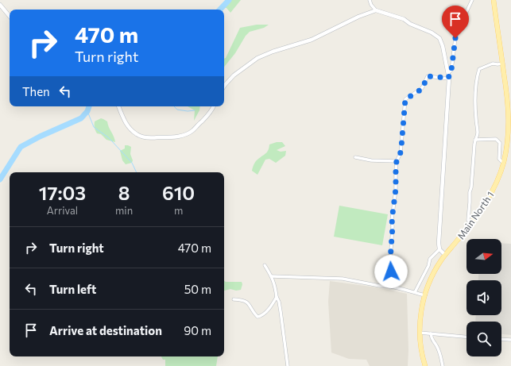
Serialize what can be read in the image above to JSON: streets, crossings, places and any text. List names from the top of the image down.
{
  "streets": {
    "main road": ["Main North 1"]
  },
  "north": "right",
  "page": {
    "turn": ["470 m", "Turn right"],
    "then": "Then",
    "eta": [
      "17:03",
      "Arrival",
      "8",
      "min",
      "610",
      "m"
    ],
    "list": [
      {
        "name": "Turn right",
        "value": "470 m"
      },
      {
        "name": "Turn left",
        "value": "50 m"
      },
      {
        "name": "Arrive at destination",
        "value": "90 m"
      }
    ]
  }
}
